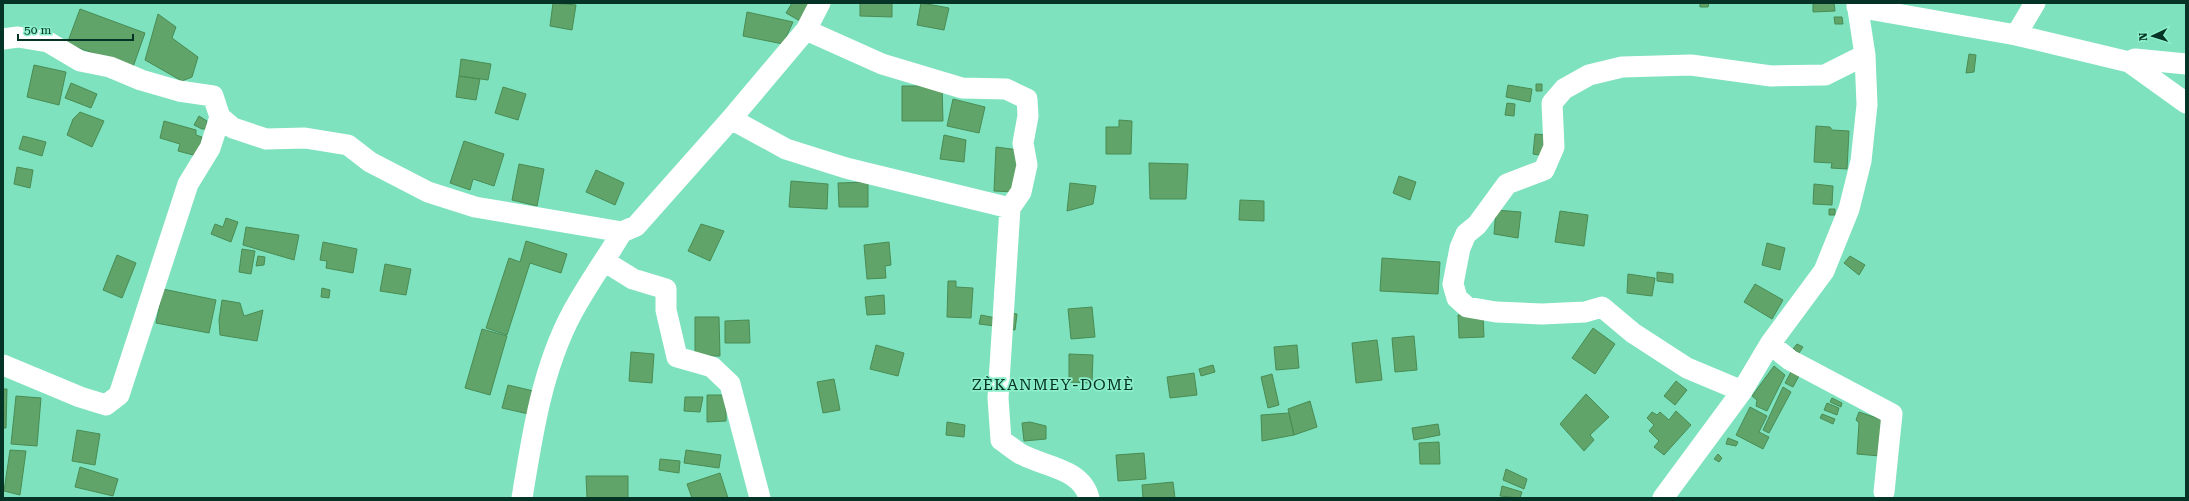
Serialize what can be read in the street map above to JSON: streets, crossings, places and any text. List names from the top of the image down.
{
  "districts": ["ZÈKANMEY-DOMÈ"],
  "scale_bar": "50 m",
  "north": "left"
}
